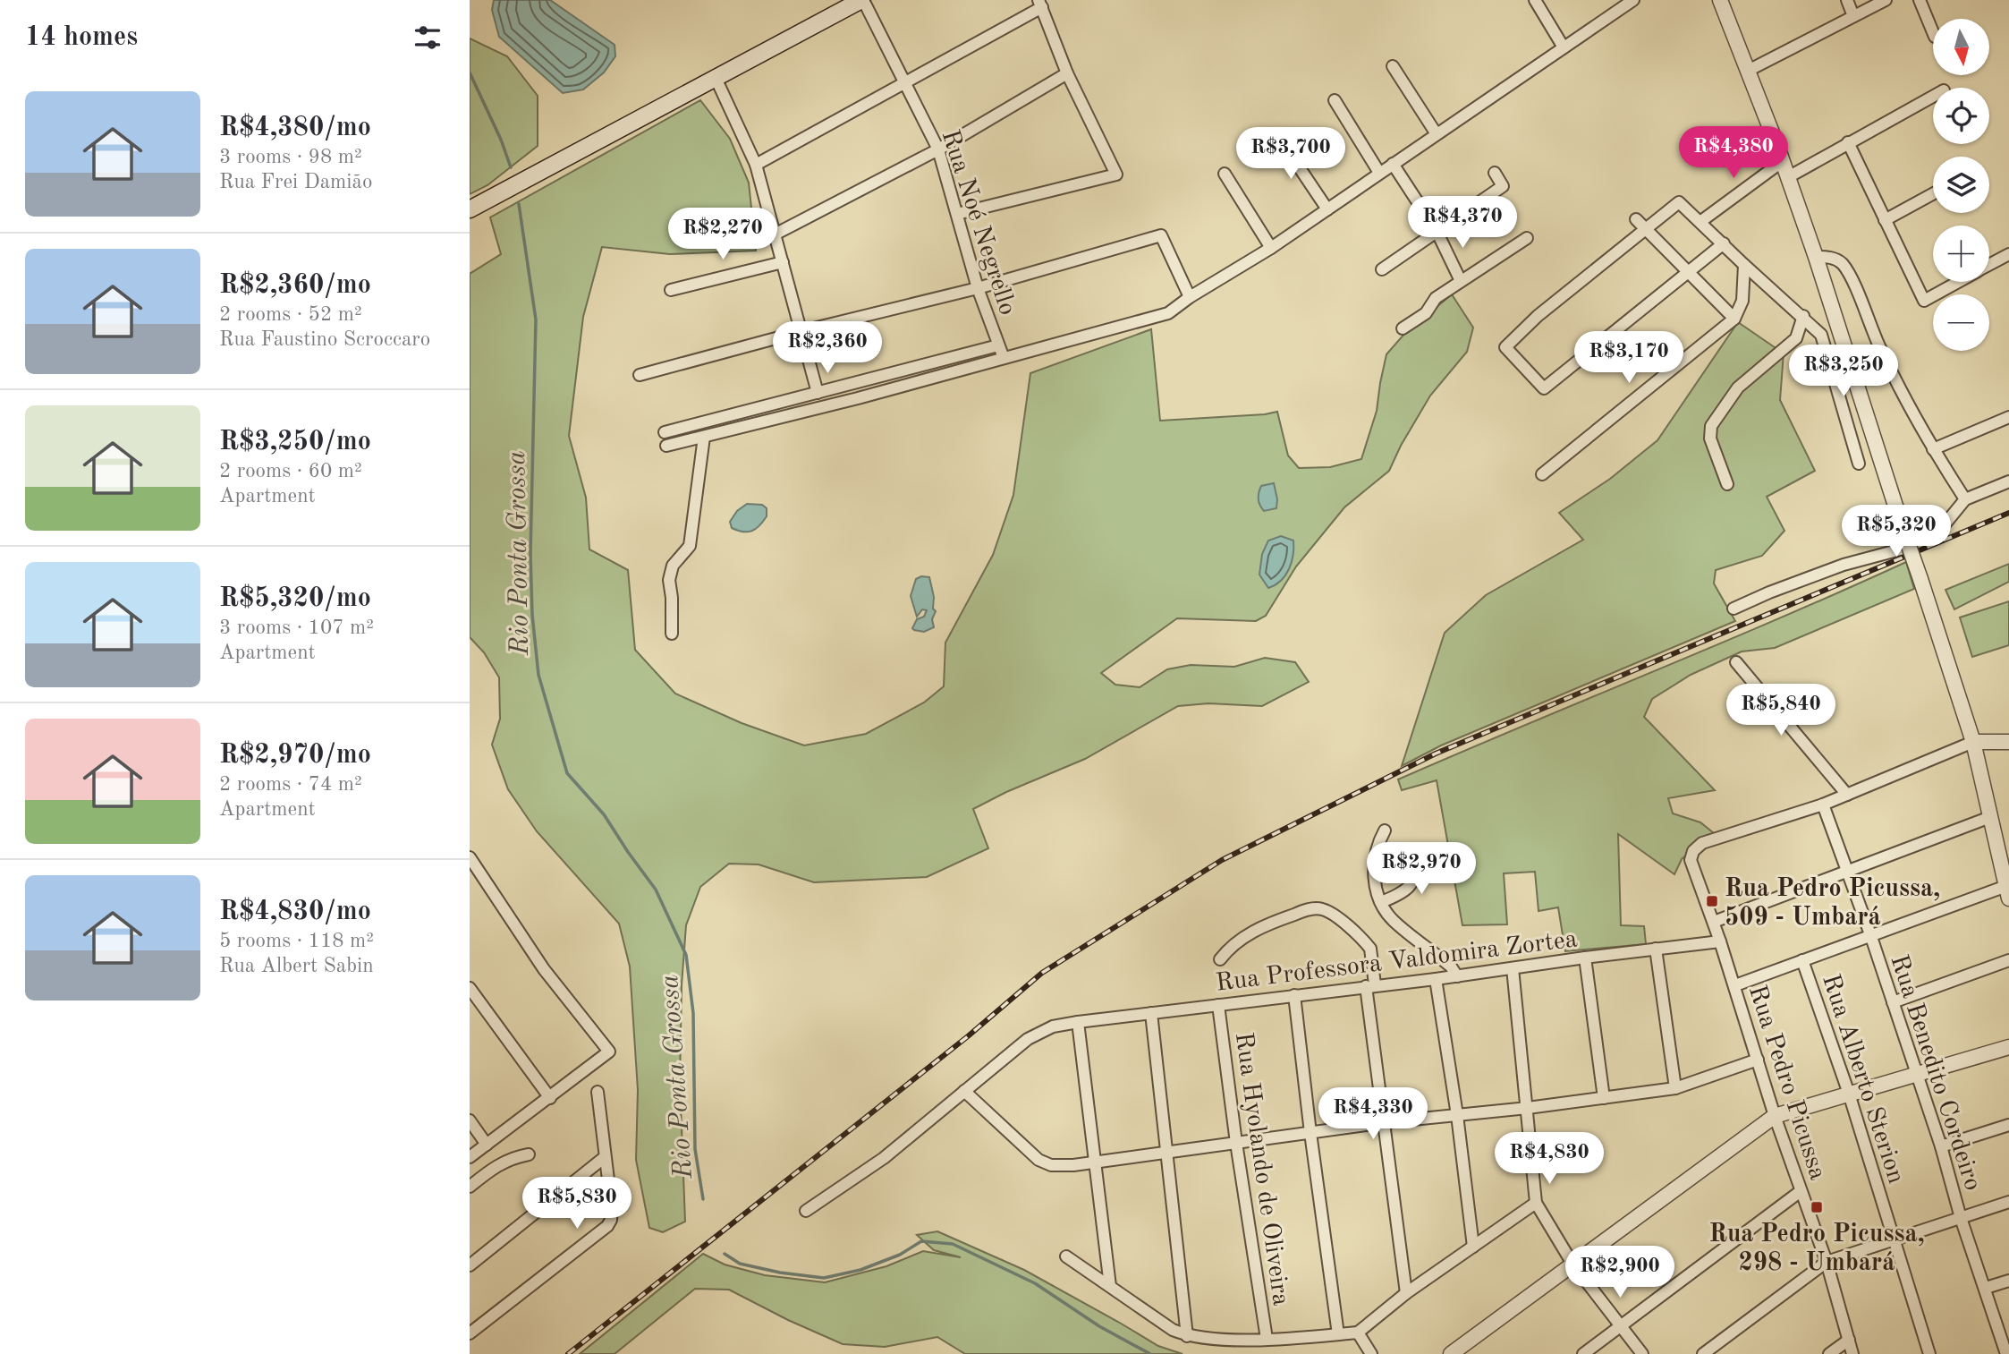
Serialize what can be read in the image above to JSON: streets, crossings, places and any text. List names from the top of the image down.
{
  "streets": {
    "street": [
      "Rua Noé Negrello",
      "Rua Professora Valdomira Zortea",
      "Rua Benedito Cordeiro",
      "Rua Alberto Sterion",
      "Rua Pedro Picussa",
      "Rua Hyolando de Oliveira"
    ]
  },
  "crossings": [
    ["Rua Professora Valdomira Zortea", "Rua Pedro Picussa"],
    ["Rua Professora Valdomira Zortea", "Rua Hyolando de Oliveira"],
    ["Rua Benedito Cordeiro", "Rua Pedro Picussa"]
  ],
  "water": ["Rio Ponta Grossa"],
  "places": {
    "transit": ["Rua Pedro Picussa, 509 - Umbará", "Rua Pedro Picussa, 298 - Umbará"]
  },
  "north": "bottom",
  "page": {
    "heading": "14 homes",
    "map_buttons": ["+", "−"],
    "list": [
      {
        "name": "R$4,380/mo",
        "note": "3 rooms · 98 m² · Rua Frei Damião"
      },
      {
        "name": "R$2,360/mo",
        "note": "2 rooms · 52 m² · Rua Faustino Scroccaro"
      },
      {
        "name": "R$3,250/mo",
        "note": "2 rooms · 60 m² · Apartment"
      },
      {
        "name": "R$5,320/mo",
        "note": "3 rooms · 107 m² · Apartment"
      },
      {
        "name": "R$2,970/mo",
        "note": "2 rooms · 74 m² · Apartment"
      },
      {
        "name": "R$4,830/mo",
        "note": "5 rooms · 118 m² · Rua Albert Sabin"
      }
    ],
    "price": [
      "R$4,380",
      "R$3,700",
      "R$4,370",
      "R$2,270",
      "R$2,360",
      "R$3,170",
      "R$3,250",
      "R$5,320",
      "R$5,840",
      "R$2,970",
      "R$4,330",
      "R$4,830",
      "R$5,830",
      "R$2,900"
    ]
  }
}
